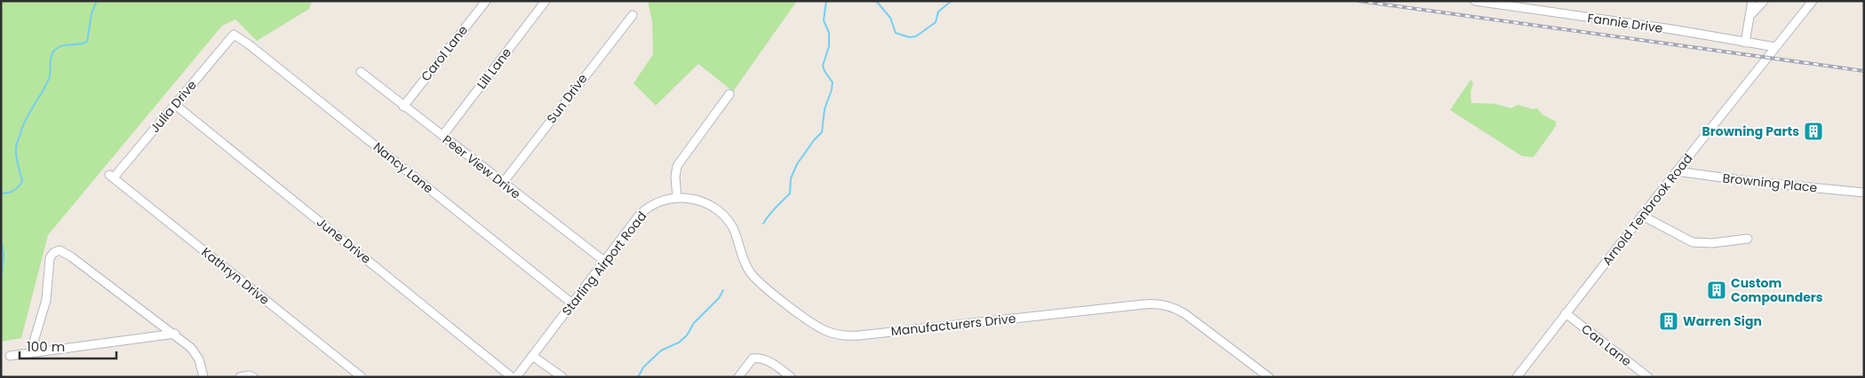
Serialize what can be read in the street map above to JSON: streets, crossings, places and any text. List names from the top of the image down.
{
  "streets": {
    "street": [
      "Fannie Drive",
      "Carol Lane",
      "Lill Lane",
      "Sun Drive",
      "Julia Drive",
      "Peer View Drive",
      "Nancy Lane",
      "Browning Place",
      "Arnold Tenbrook Road",
      "June Drive",
      "Starling Airport Road",
      "Kathryn Drive",
      "Manufacturers Drive",
      "Can Lane"
    ]
  },
  "crossings": [
    ["Fannie Drive", "Arnold Tenbrook Road"],
    ["Carol Lane", "Peer View Drive"],
    ["Lill Lane", "Peer View Drive"],
    ["Sun Drive", "Peer View Drive"],
    ["Julia Drive", "Nancy Lane"],
    ["Julia Drive", "June Drive"],
    ["Julia Drive", "Kathryn Drive"],
    ["Peer View Drive", "Starling Airport Road"],
    ["Nancy Lane", "Starling Airport Road"],
    ["Browning Place", "Arnold Tenbrook Road"],
    ["Arnold Tenbrook Road", "Can Lane"],
    ["Starling Airport Road", "Manufacturers Drive"]
  ],
  "places": {
    "building": ["Browning Parts", "Custom Compounders", "Warren Sign"]
  },
  "scale_bar": "100 m"
}
